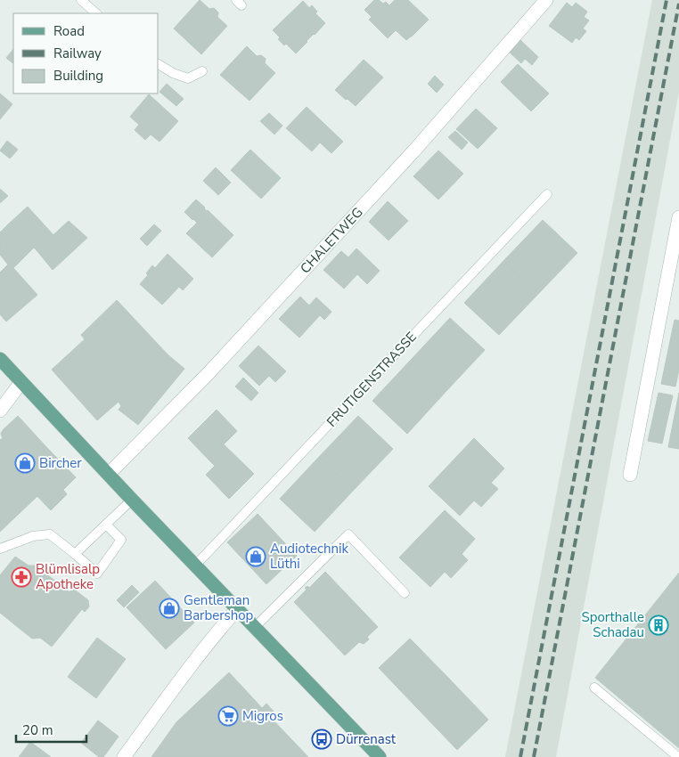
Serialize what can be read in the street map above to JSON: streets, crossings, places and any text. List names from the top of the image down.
{
  "streets": {
    "street": ["CHALETWEG"],
    "lane": ["FRUTIGENSTRASSE"]
  },
  "places": {
    "shop": ["Bircher", "Audiotechnik Lüthi", "Gentleman Barbershop"],
    "pharmacy": ["Blümlisalp Apotheke"],
    "building": ["Sporthalle Schadau"],
    "supermarket": ["Migros"],
    "bus stop": ["Dürrenast"]
  },
  "legend": ["Road", "Railway", "Building"],
  "scale_bar": "20 m"
}
